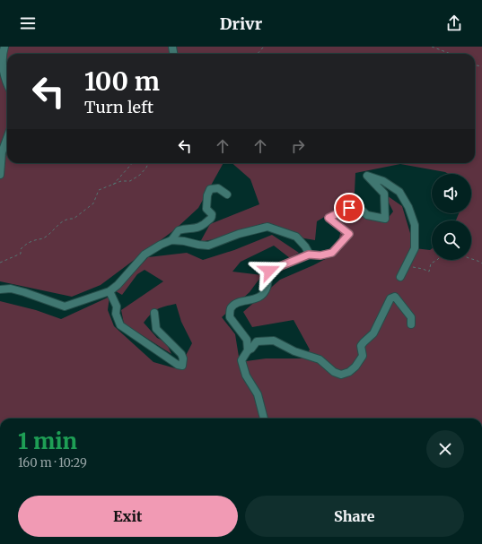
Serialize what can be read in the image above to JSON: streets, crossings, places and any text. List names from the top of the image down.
{
  "page": {
    "header": "Drivr",
    "turn": ["100 m", "Turn left"],
    "heading": ["1 min", "160 m · 10:29"],
    "buttons": ["Exit", "Share"]
  }
}
